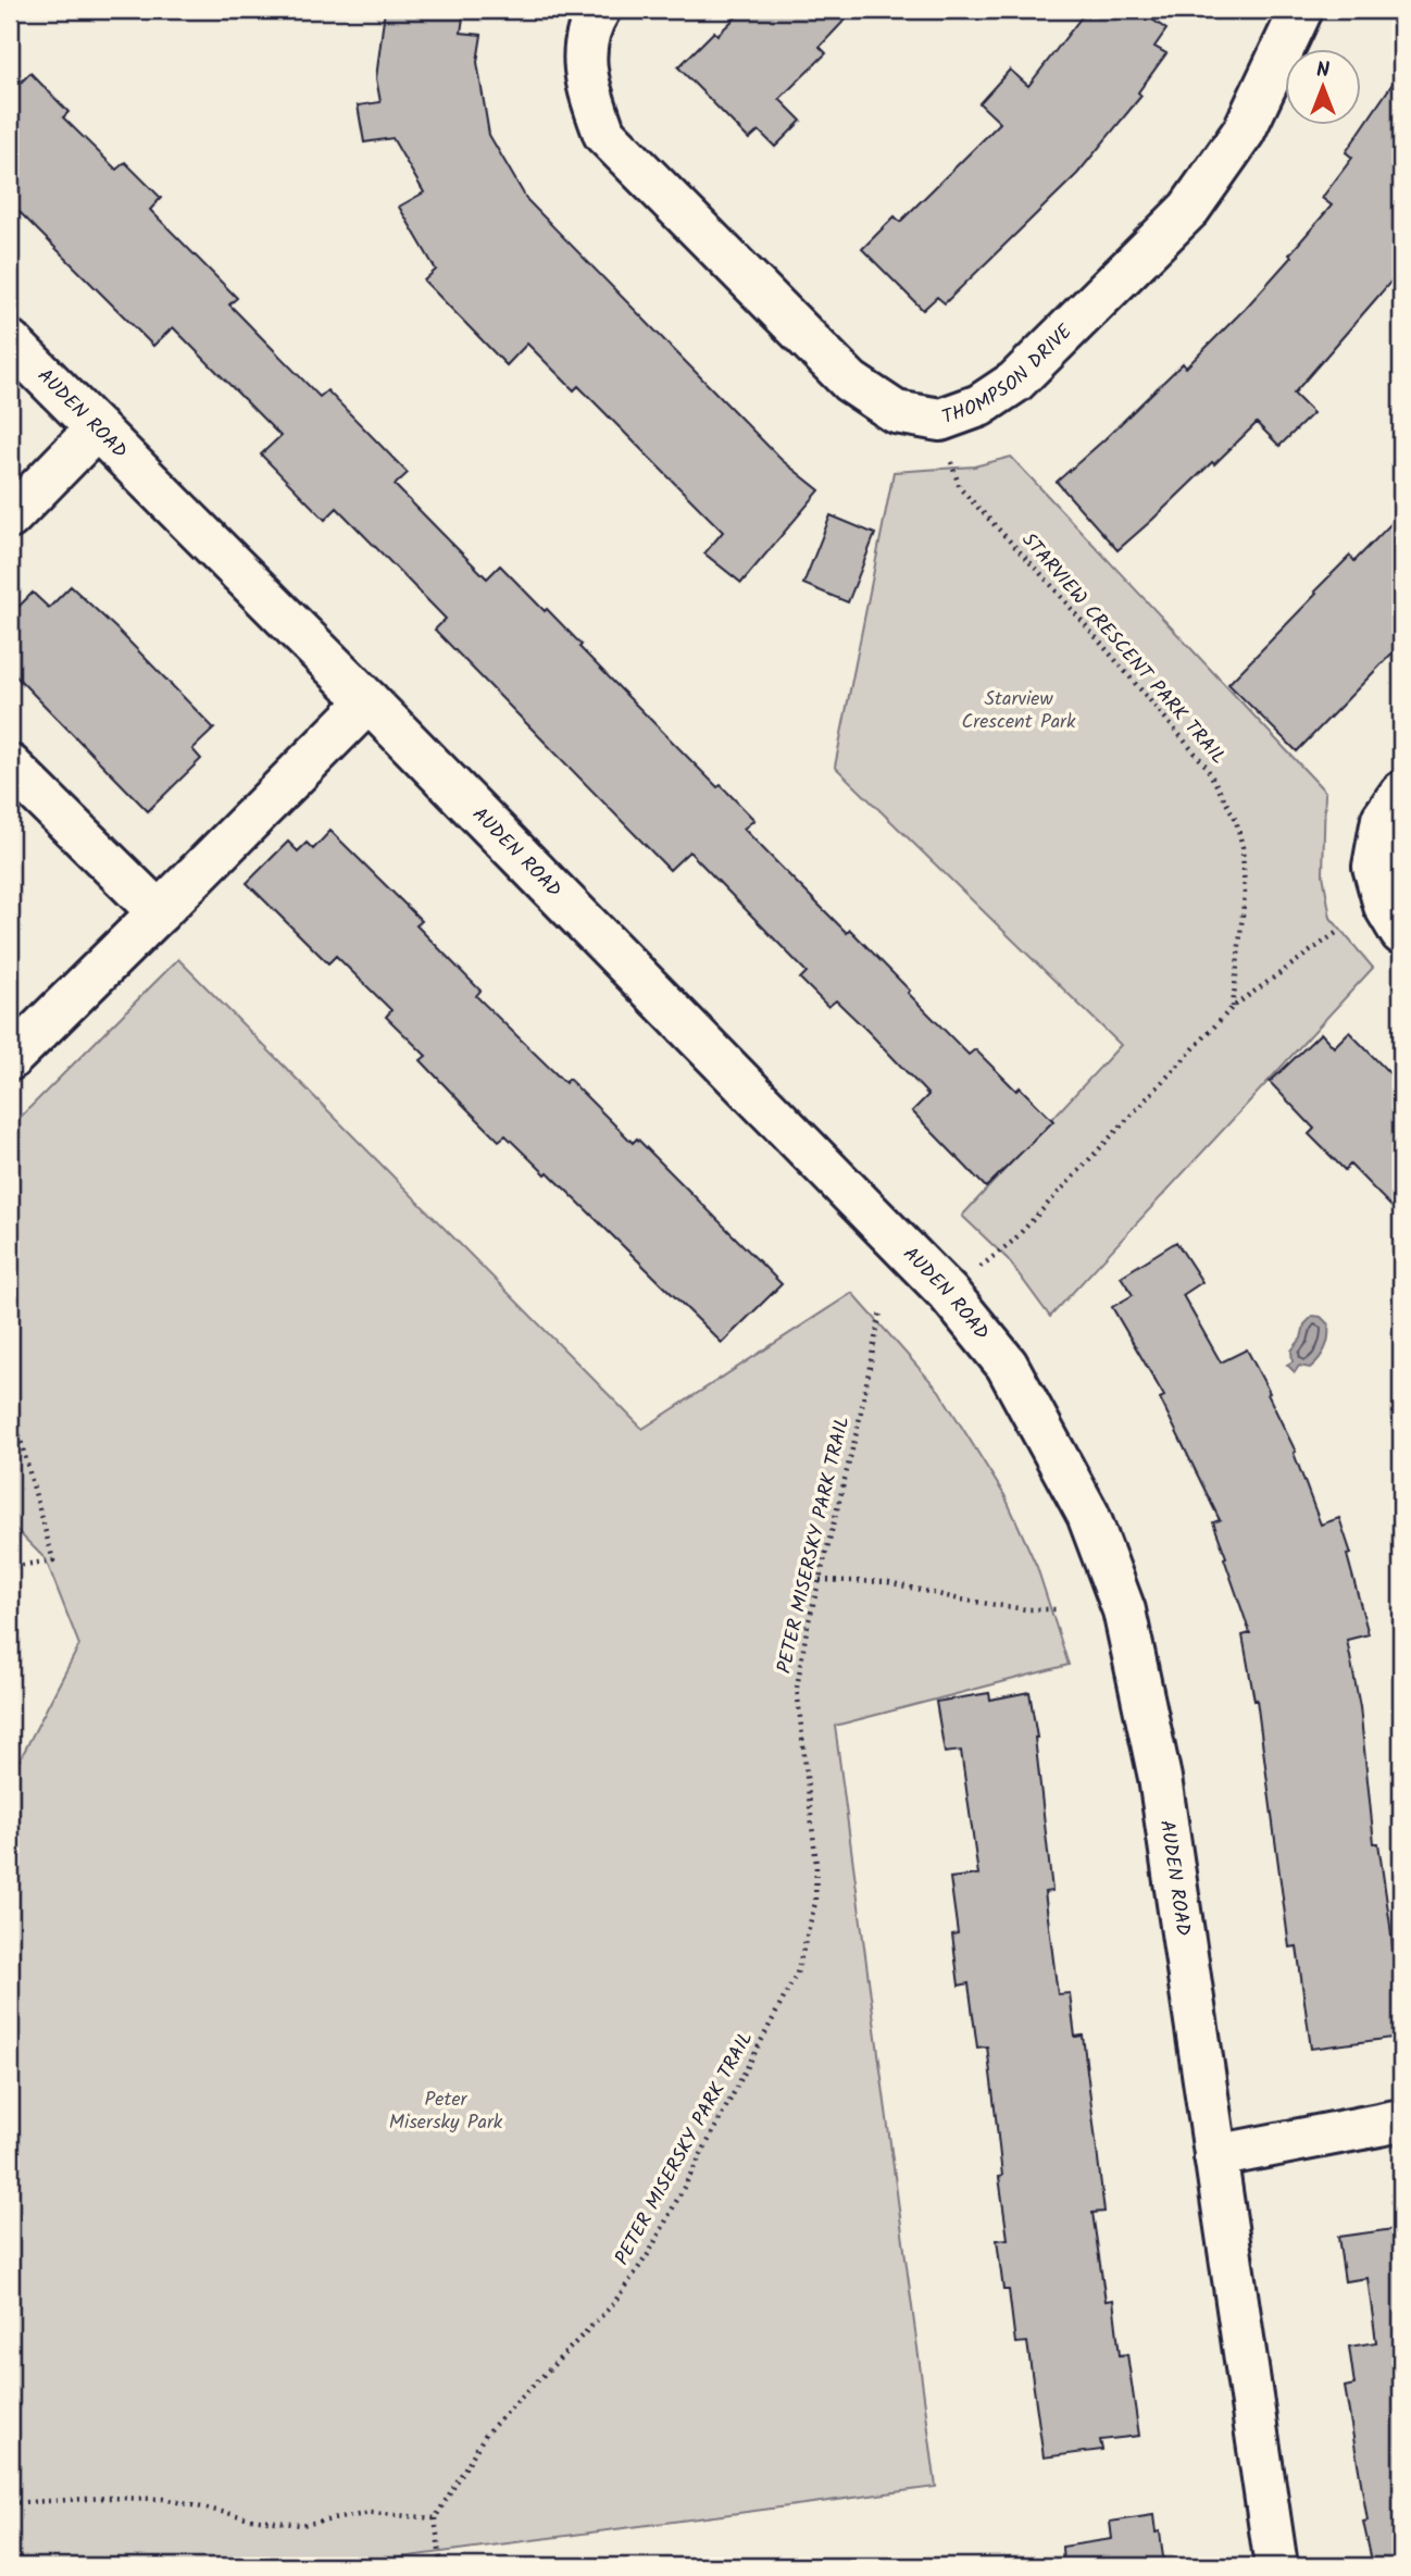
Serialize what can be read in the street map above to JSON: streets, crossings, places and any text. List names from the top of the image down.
{
  "streets": {
    "street": ["THOMPSON DRIVE", "AUDEN ROAD"],
    "path": ["STARVIEW CRESCENT PARK TRAIL", "PETER MISERSKY PARK TRAIL"]
  },
  "parks": ["Starview Crescent Park", "Peter Misersky Park"],
  "north": "top"
}
